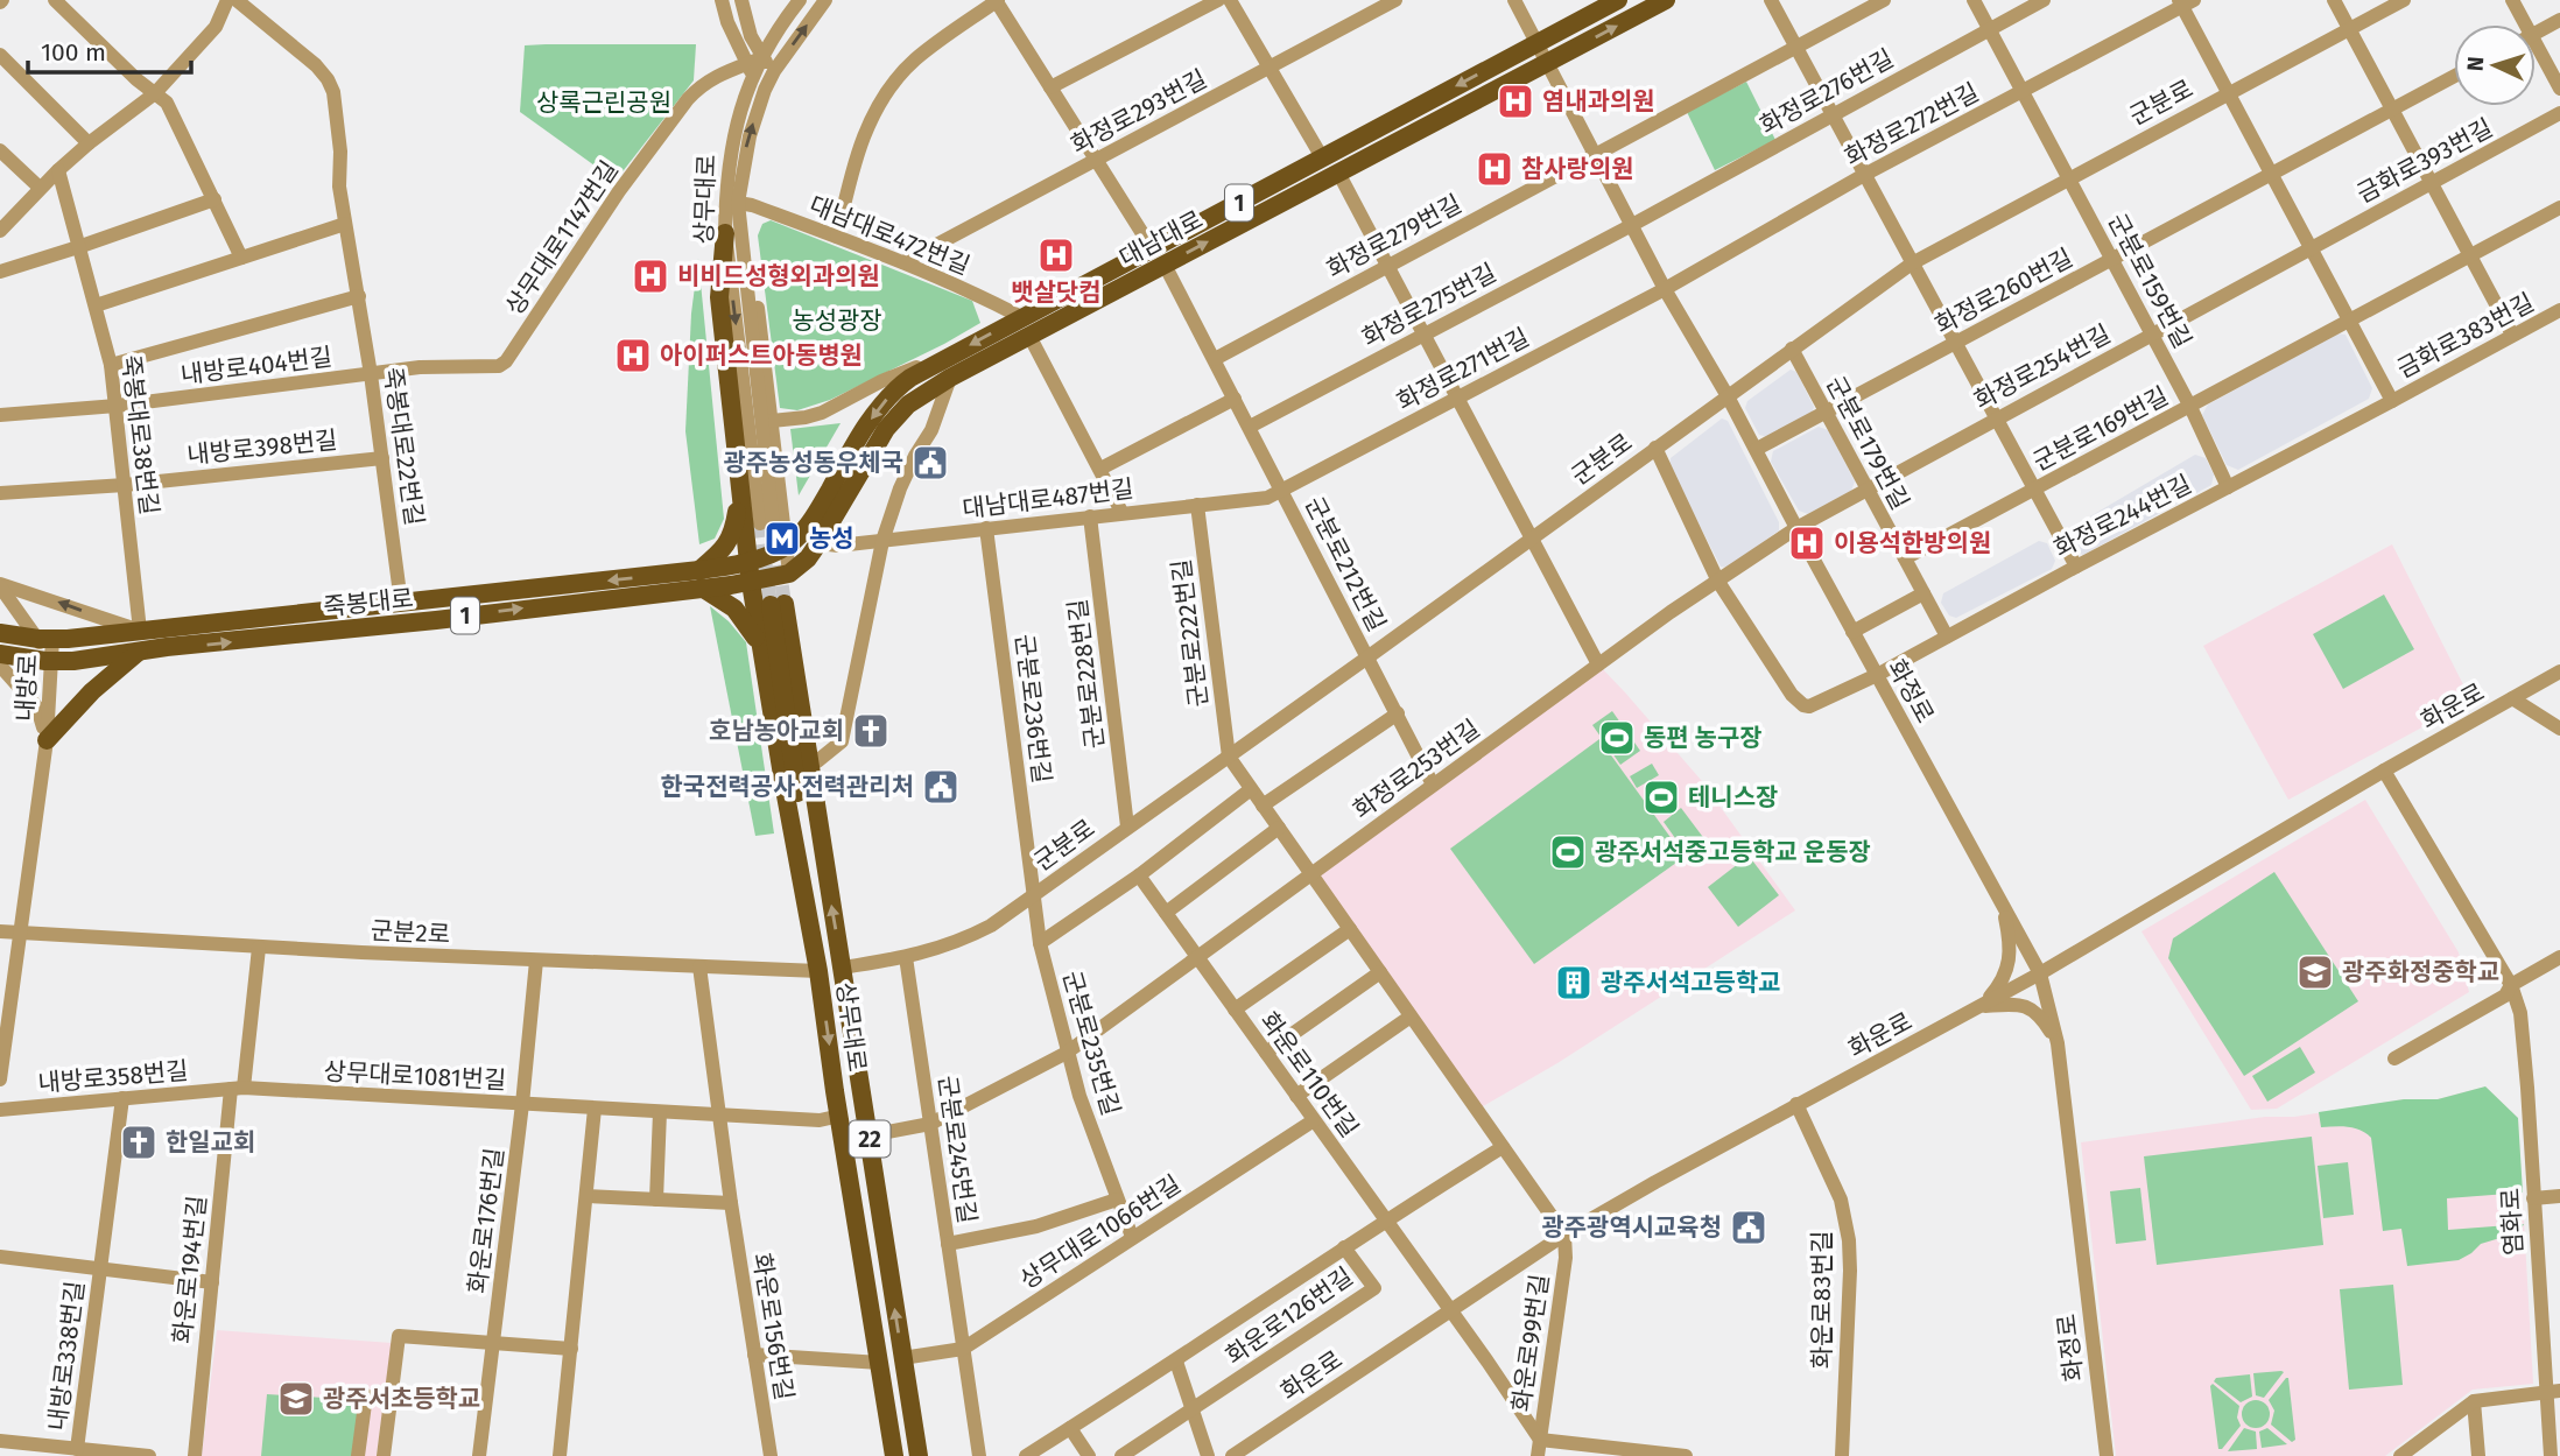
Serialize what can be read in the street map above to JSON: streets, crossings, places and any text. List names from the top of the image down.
{
  "streets": {
    "main road": [
      "상무대로",
      "1",
      "대남대로",
      "죽봉대로",
      "22"
    ],
    "street": [
      "화정로276번길",
      "군분로",
      "화정로293번길",
      "화정로272번길",
      "금화로393번길",
      "대남대로472번길",
      "화정로279번길",
      "상무대로1147번길",
      "군분로159번길",
      "화정로260번길",
      "화정로275번길",
      "금화로383번길",
      "내방로404번길",
      "화정로254번길",
      "화정로271번길",
      "군분로169번길",
      "죽봉대로38번길",
      "군분로179번길",
      "죽봉대로22번길",
      "내방로398번길",
      "대남대로487번길",
      "화정로244번길",
      "군분로212번길",
      "군분로222번길",
      "군분로228번길",
      "내방로",
      "화정로",
      "화운로",
      "군분로236번길",
      "화정로253번길",
      "군분2로",
      "군분로235번길",
      "화운로110번길",
      "상무대로1081번길",
      "내방로358번길",
      "군분로245번길",
      "화운로176번길",
      "염화로",
      "상무대로1066번길",
      "화운로194번길",
      "화운로83번길",
      "화운로126번길",
      "화운로156번길",
      "화운로99번길",
      "내방로338번길"
    ]
  },
  "crossings": [
    ["화정로276번길", "군분로159번길"],
    ["화정로276번길", "화정로275번길"],
    ["화정로276번길", "군분로169번길"],
    ["화정로276번길", "화정로"],
    ["군분로", "상무대로"],
    ["군분로", "군분로159번길"],
    ["군분로", "군분로169번길"],
    ["군분로", "군분로179번길"],
    ["군분로", "군분로212번길"],
    ["군분로", "군분로222번길"],
    ["군분로", "군분로228번길"],
    ["군분로", "화정로"],
    ["군분로", "군분로236번길"],
    ["군분로", "군분로235번길"],
    ["군분로", "군분로245번길"],
    ["화정로293번길", "대남대로472번길"],
    ["화정로272번길", "군분로159번길"],
    ["화정로272번길", "화정로271번길"],
    ["화정로272번길", "군분로169번길"],
    ["화정로272번길", "화정로"],
    ["금화로393번길", "화정로254번길"],
    ["상무대로", "대남대로472번길"],
    ["상무대로", "상무대로1147번길"],
    ["상무대로", "대남대로"],
    ["상무대로", "죽봉대로"],
    ["상무대로", "화정로253번길"],
    ["상무대로", "군분2로"],
    ["상무대로", "상무대로1081번길"],
    ["상무대로", "22"],
    ["상무대로", "상무대로1066번길"],
    ["대남대로472번길", "대남대로"],
    ["화정로279번길", "군분로169번길"],
    ["화정로279번길", "군분로212번길"],
    ["화정로279번길", "화정로"],
    ["상무대로1147번길", "내방로404번길"],
    ["상무대로1147번길", "죽봉대로22번길"],
    ["대남대로", "대남대로487번길"],
    ["대남대로", "군분로212번길"],
    ["대남대로", "죽봉대로"],
    ["대남대로", "화정로"],
    ["대남대로", "22"],
    ["군분로159번길", "화정로260번길"],
    ["군분로159번길", "화정로254번길"],
    ["군분로159번길", "군분로169번길"],
    ["군분로159번길", "화정로244번길"],
    ["화정로260번길", "군분로169번길"],
    ["화정로260번길", "군분로179번길"],
    ["화정로260번길", "화정로"],
    ["화정로275번길", "군분로212번길"],
    ["화정로275번길", "화정로"],
    ["금화로383번길", "화정로244번길"],
    ["내방로404번길", "죽봉대로38번길"],
    ["내방로404번길", "죽봉대로22번길"],
    ["화정로254번길", "군분로169번길"],
    ["화정로254번길", "군분로179번길"],
    ["화정로254번길", "화정로"],
    ["화정로254번길", "화정로253번길"],
    ["화정로271번길", "대남대로487번길"],
    ["화정로271번길", "군분로212번길"],
    ["화정로271번길", "화정로"],
    ["군분로169번길", "화정로244번길"],
    ["죽봉대로38번길", "내방로398번길"],
    ["죽봉대로38번길", "죽봉대로"],
    ["군분로179번길", "화정로244번길"],
    ["죽봉대로22번길", "내방로398번길"],
    ["죽봉대로22번길", "죽봉대로"],
    ["대남대로487번길", "군분로212번길"],
    ["대남대로487번길", "군분로222번길"],
    ["대남대로487번길", "군분로228번길"],
    ["대남대로487번길", "군분로236번길"],
    ["화정로244번길", "화정로"],
    ["화정로244번길", "화정로253번길"],
    ["군분로212번길", "화정로253번길"],
    ["죽봉대로", "내방로"],
    ["죽봉대로", "22"],
    ["내방로", "군분2로"],
    ["화정로", "화운로"],
    ["화정로", "화정로253번길"],
    ["화운로", "화운로110번길"],
    ["화운로", "염화로"],
    ["화운로", "화운로83번길"],
    ["화운로", "화운로99번길"],
    ["군분로236번길", "군분로235번길"],
    ["화정로253번길", "군분로235번길"],
    ["화정로253번길", "화운로110번길"],
    ["화정로253번길", "군분로245번길"],
    ["군분2로", "화운로176번길"],
    ["군분2로", "화운로194번길"],
    ["군분2로", "화운로156번길"],
    ["군분로235번길", "상무대로1066번길"],
    ["화운로110번길", "상무대로1066번길"],
    ["화운로110번길", "화운로99번길"],
    ["상무대로1081번길", "내방로358번길"],
    ["상무대로1081번길", "화운로176번길"],
    ["상무대로1081번길", "화운로194번길"],
    ["상무대로1081번길", "화운로156번길"],
    ["내방로358번길", "화운로194번길"],
    ["내방로358번길", "내방로338번길"],
    ["군분로245번길", "상무대로1066번길"]
  ],
  "parks": ["상록근린공원", "농성광장"],
  "places": {
    "hospital": [
      "염내과의원",
      "참사랑의원",
      "뱃살닷컴",
      "비비드성형외과의원",
      "아이퍼스트아동병원",
      "이용석한방의원"
    ],
    "public building": ["광주농성동우체국", "한국전력공사 전력관리처", "광주광역시교육청"],
    "metro station": ["농성"],
    "church": ["호남농아교회", "한일교회"],
    "sports": ["동편 농구장", "테니스장", "광주서석중고등학교 운동장"],
    "school or university": ["광주화정중학교", "광주서초등학교"],
    "building": ["광주서석고등학교"]
  },
  "scale_bar": "100 m",
  "north": "left"
}
